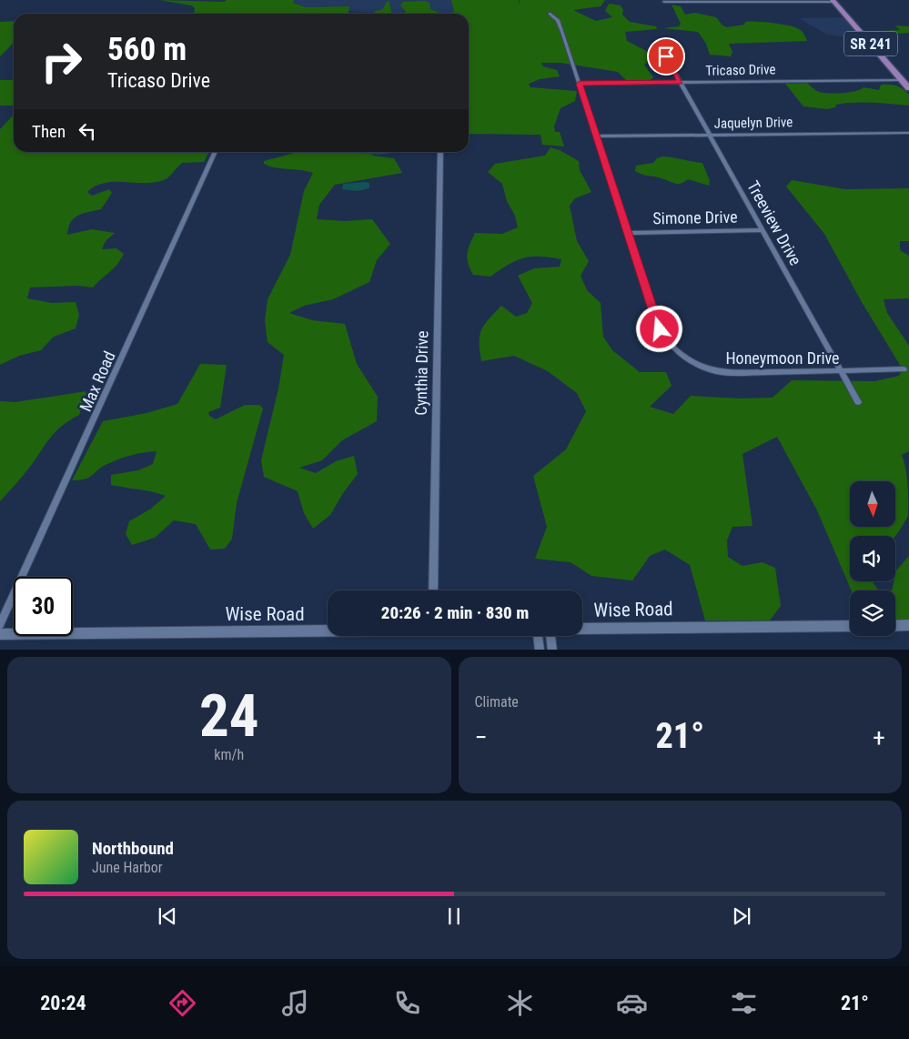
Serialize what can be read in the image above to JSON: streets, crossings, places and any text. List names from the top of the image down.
{
  "streets": {
    "main road": ["SR 241"],
    "street": [
      "Tricaso Drive",
      "Jaquelyn Drive",
      "Simone Drive",
      "Treeview Drive",
      "Honeymoon Drive",
      "Cynthia Drive",
      "Max Road",
      "Wise Road"
    ]
  },
  "crossings": [
    ["SR 241", "Tricaso Drive"],
    ["Tricaso Drive", "Treeview Drive"],
    ["Tricaso Drive", "Honeymoon Drive"],
    ["Jaquelyn Drive", "Treeview Drive"],
    ["Jaquelyn Drive", "Honeymoon Drive"],
    ["Simone Drive", "Treeview Drive"],
    ["Simone Drive", "Honeymoon Drive"],
    ["Treeview Drive", "Honeymoon Drive"]
  ],
  "north": "bottom",
  "page": {
    "turn": ["560 m", "Tricaso Drive"],
    "then": "Then",
    "limit": "30",
    "trip": "20:26 · 2 min · 830 m",
    "tile": [
      ["24", "km/h"],
      "Climate"
    ],
    "heat": ["−", "21°", "+"],
    "song": ["Northbound", "June Harbor"],
    "tabs": ["20:24", "21°"]
  }
}
